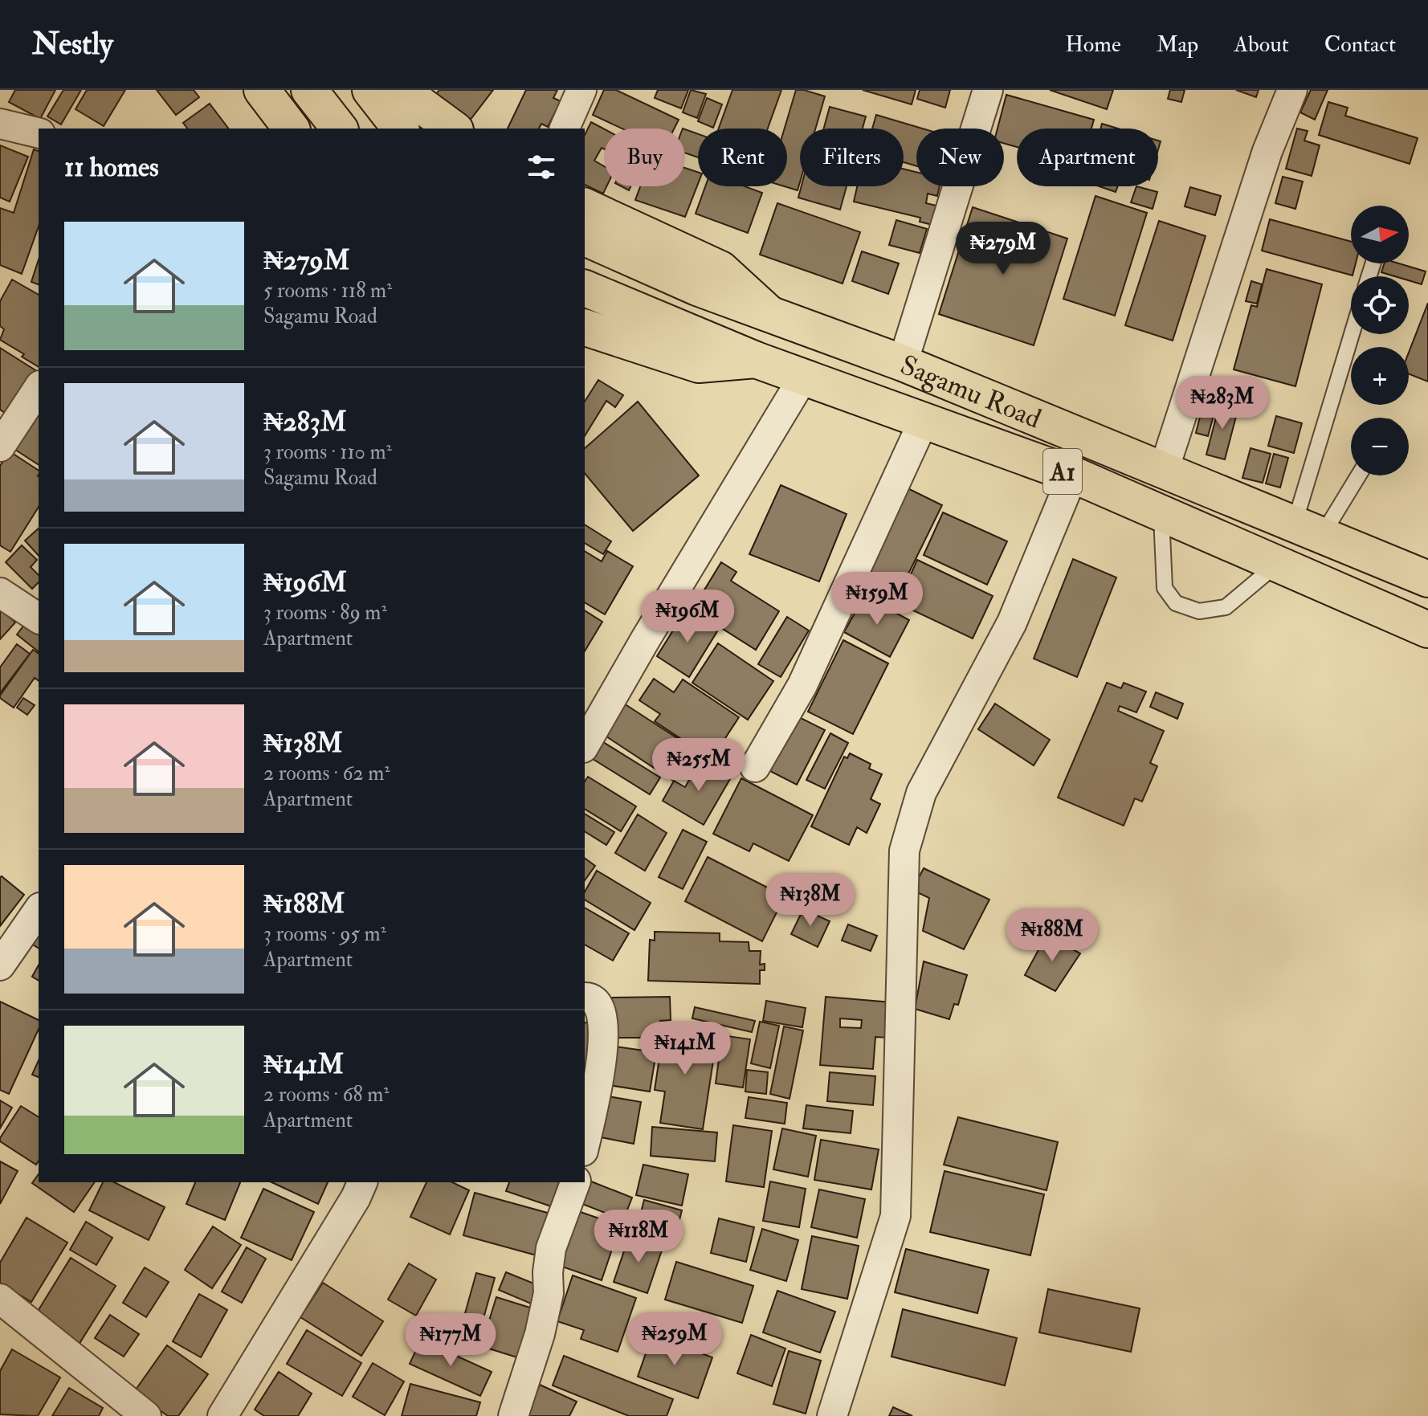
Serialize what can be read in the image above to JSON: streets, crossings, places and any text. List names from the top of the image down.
{
  "streets": {
    "main road": ["Sagamu Road", "A1"]
  },
  "north": "right",
  "page": {
    "header": "Nestly",
    "nav": [
      "Home",
      "Map",
      "About",
      "Contact"
    ],
    "chip": [
      "Buy",
      "Rent",
      "Filters",
      "New",
      "Apartment"
    ],
    "heading": "11 homes",
    "map_buttons": ["+", "−"],
    "list": [
      {
        "name": "₦279M",
        "note": "5 rooms · 118 m² · Sagamu Road"
      },
      {
        "name": "₦283M",
        "note": "3 rooms · 110 m² · Sagamu Road"
      },
      {
        "name": "₦196M",
        "note": "3 rooms · 89 m² · Apartment"
      },
      {
        "name": "₦138M",
        "note": "2 rooms · 62 m² · Apartment"
      },
      {
        "name": "₦188M",
        "note": "3 rooms · 95 m² · Apartment"
      },
      {
        "name": "₦141M",
        "note": "2 rooms · 68 m² · Apartment"
      }
    ],
    "price": [
      "₦279M",
      "₦283M",
      "₦159M",
      "₦196M",
      "₦255M",
      "₦138M",
      "₦188M",
      "₦141M",
      "₦118M",
      "₦259M",
      "₦177M"
    ]
  }
}
